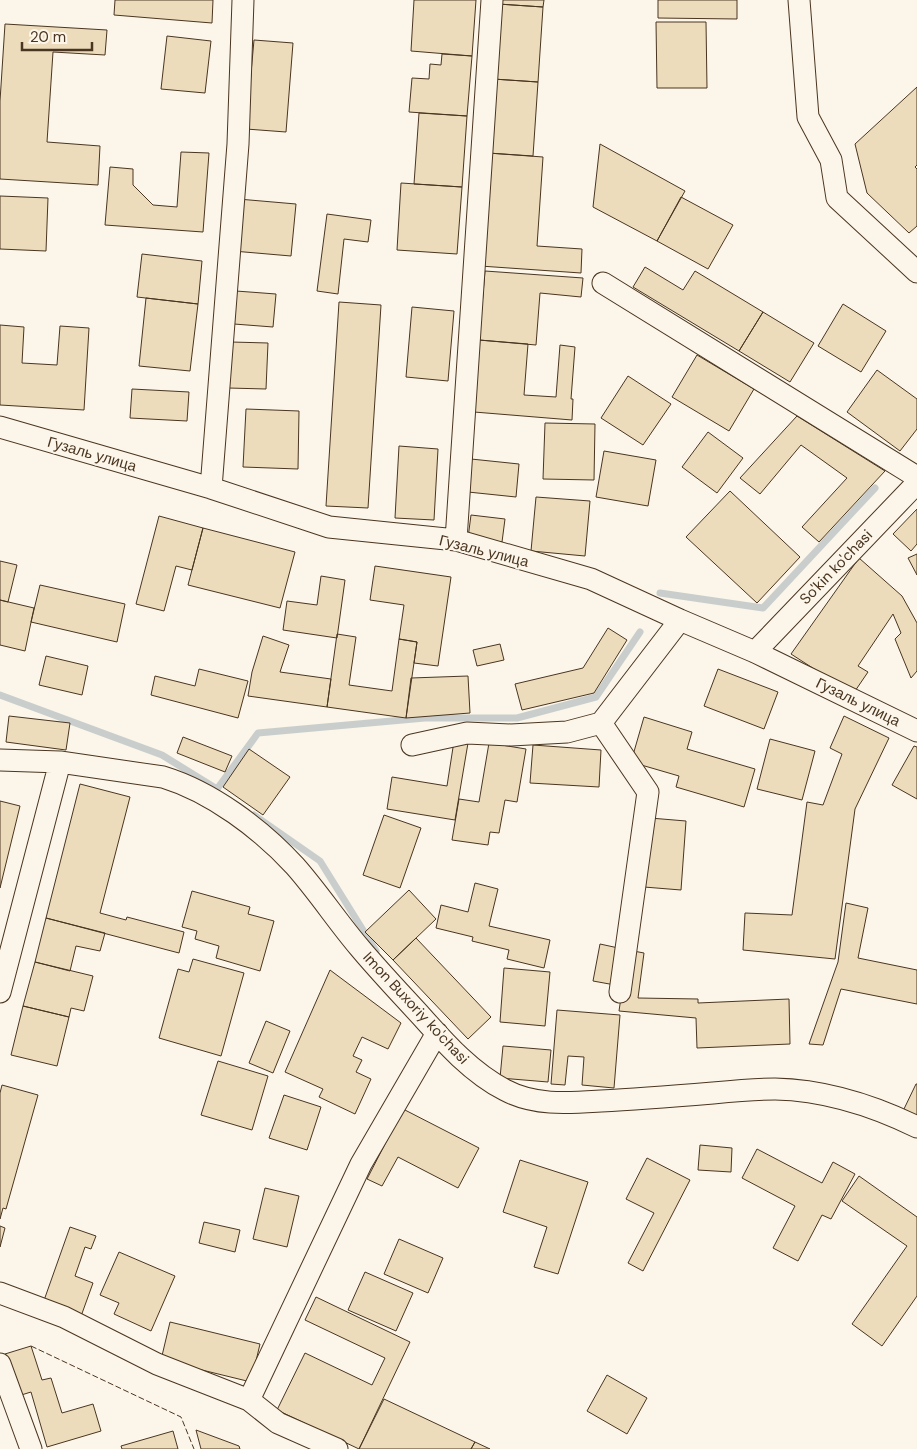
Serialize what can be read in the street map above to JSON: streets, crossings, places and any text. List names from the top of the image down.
{
  "streets": {
    "street": ["Гузаль улица", "So'kin ko'chasi", "Imon Buxoriy ko'chasi"]
  },
  "crossings": [
    ["Гузаль улица", "So'kin ko'chasi"]
  ],
  "scale_bar": "20 m"
}
